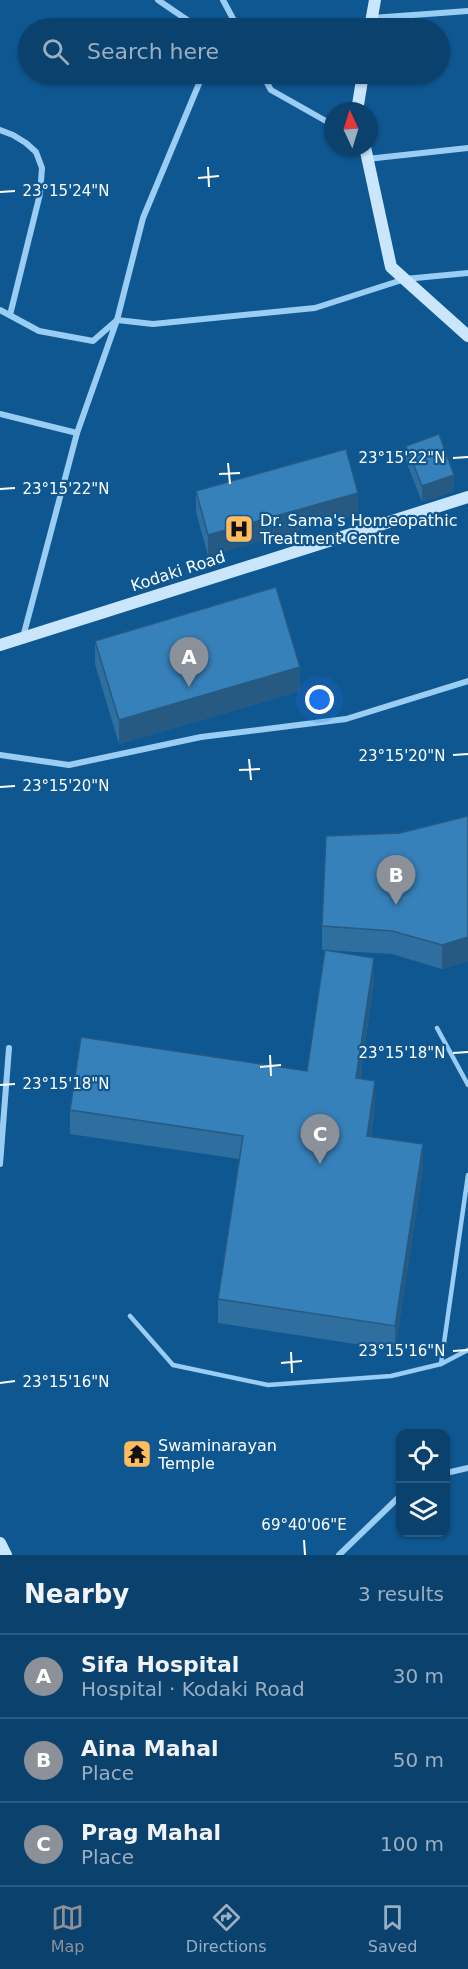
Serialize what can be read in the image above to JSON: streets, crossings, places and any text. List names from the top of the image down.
{
  "streets": {
    "street": ["Kodaki Road"]
  },
  "places": {
    "hospital": ["Dr. Sama's Homeopathic Treatment Centre"],
    "temple": ["Swaminarayan Temple"]
  },
  "north": "top",
  "page": {
    "search": "Search here",
    "pins": ["A", "B", "C"],
    "heading": ["Nearby", "3 results"],
    "list": [
      {
        "mark": "A",
        "name": "Sifa Hospital",
        "note": "Hospital · Kodaki Road",
        "value": "30 m"
      },
      {
        "mark": "B",
        "name": "Aina Mahal",
        "note": "Place",
        "value": "50 m"
      },
      {
        "mark": "C",
        "name": "Prag Mahal",
        "note": "Place",
        "value": "100 m"
      }
    ],
    "nav": ["Map", "Directions", "Saved"]
  },
  "coordinates": [
    "23°15'24\"N",
    "23°15'22\"N",
    "23°15'20\"N",
    "23°15'18\"N",
    "23°15'16\"N",
    "69°40'06\"E"
  ]
}
